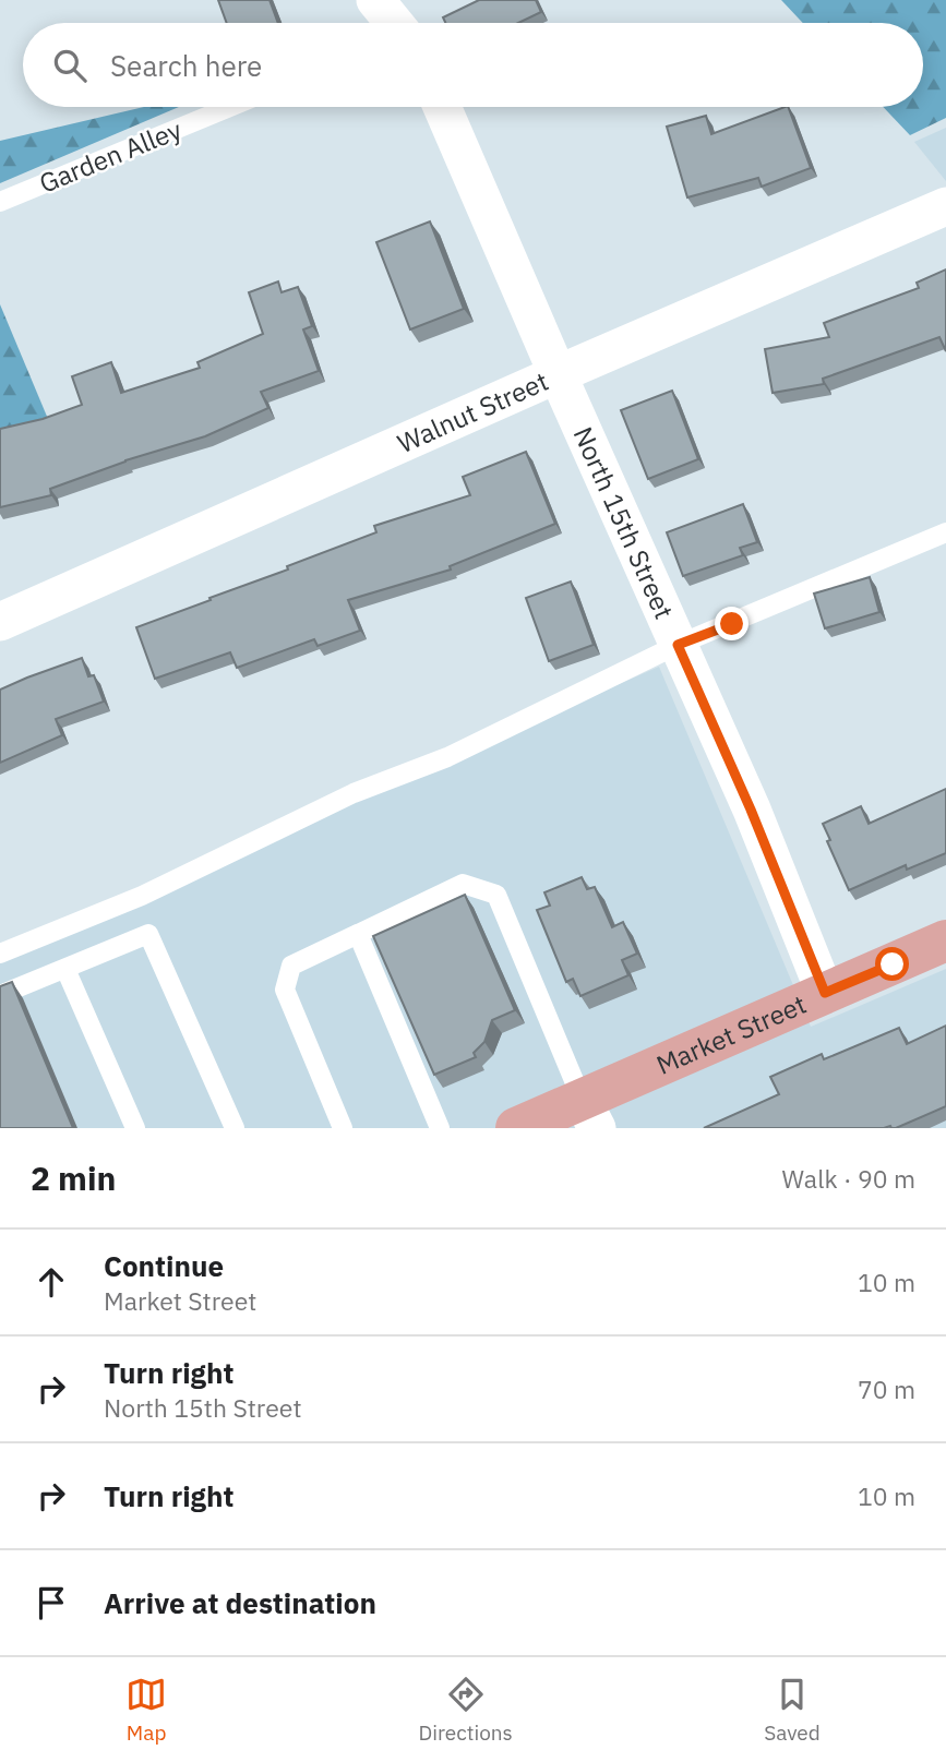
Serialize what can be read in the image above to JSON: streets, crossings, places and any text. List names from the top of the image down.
{
  "streets": {
    "main road": ["Market Street"],
    "street": ["Walnut Street", "North 15th Street"],
    "lane": ["Garden Alley"]
  },
  "crossings": [
    ["Walnut Street", "North 15th Street"],
    ["North 15th Street", "Market Street"]
  ],
  "page": {
    "search": "Search here",
    "heading": ["2 min", "Walk · 90 m"],
    "list": [
      ["Continue", "Market Street", "10 m"],
      ["Turn right", "North 15th Street", "70 m"],
      ["Turn right", "10 m"],
      "Arrive at destination"
    ],
    "nav": ["Map", "Directions", "Saved"]
  }
}
